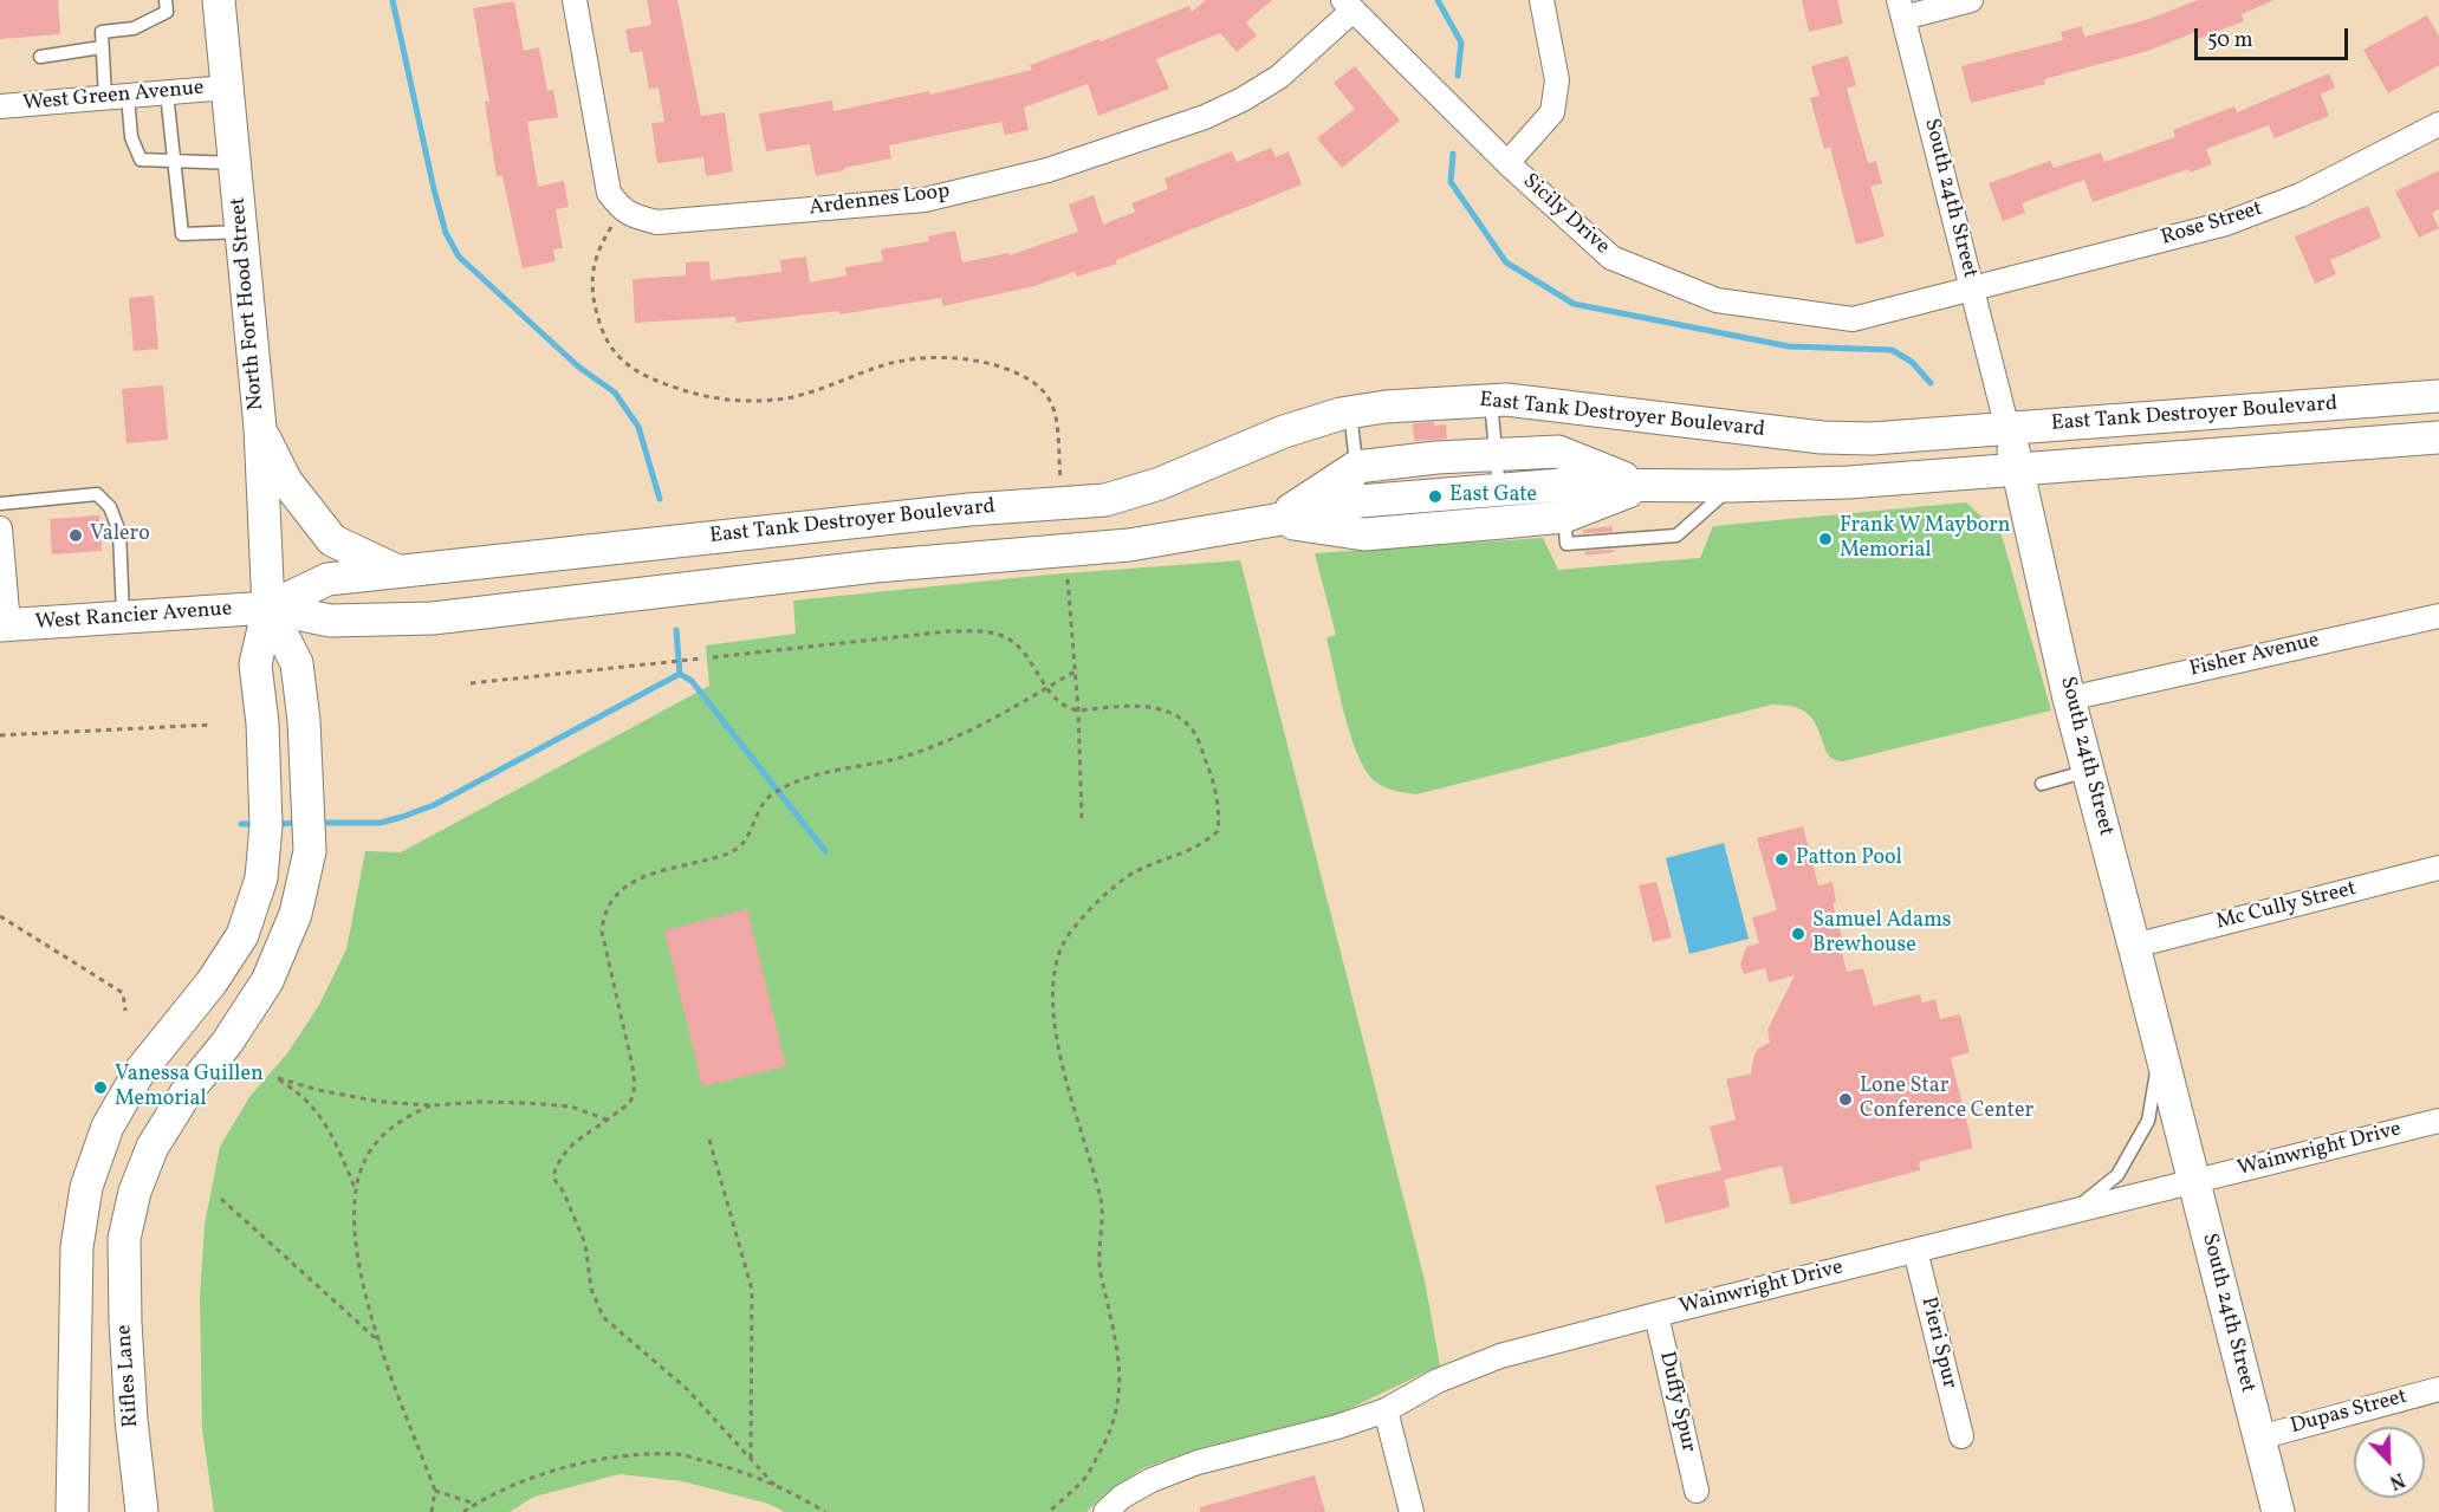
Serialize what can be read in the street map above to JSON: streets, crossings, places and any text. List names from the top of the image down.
{
  "streets": {
    "street": [
      "West Green Avenue",
      "South 24th Street",
      "Ardennes Loop",
      "Sicily Drive",
      "Rose Street",
      "North Fort Hood Street",
      "East Tank Destroyer Boulevard",
      "West Rancier Avenue",
      "Fisher Avenue",
      "Mc Cully Street",
      "Wainwright Drive",
      "Pieri Spur",
      "Rifles Lane",
      "Duffy Spur",
      "Dupas Street"
    ]
  },
  "crossings": [
    ["West Green Avenue", "North Fort Hood Street"],
    ["South 24th Street", "Sicily Drive"],
    ["South 24th Street", "Rose Street"],
    ["South 24th Street", "East Tank Destroyer Boulevard"],
    ["South 24th Street", "Fisher Avenue"],
    ["South 24th Street", "Mc Cully Street"],
    ["South 24th Street", "Wainwright Drive"],
    ["South 24th Street", "Dupas Street"],
    ["Ardennes Loop", "Sicily Drive"],
    ["Sicily Drive", "Rose Street"],
    ["North Fort Hood Street", "East Tank Destroyer Boulevard"],
    ["North Fort Hood Street", "West Rancier Avenue"],
    ["North Fort Hood Street", "Rifles Lane"],
    ["East Tank Destroyer Boulevard", "West Rancier Avenue"],
    ["Wainwright Drive", "Pieri Spur"],
    ["Wainwright Drive", "Duffy Spur"]
  ],
  "places": [
    "East Gate",
    "Valero",
    "Frank W Mayborn Memorial",
    "Patton Pool",
    "Samuel Adams Brewhouse",
    "Vanessa Guillen Memorial",
    "Lone Star Conference Center"
  ],
  "scale_bar": "50 m",
  "north": "bottom right"
}
